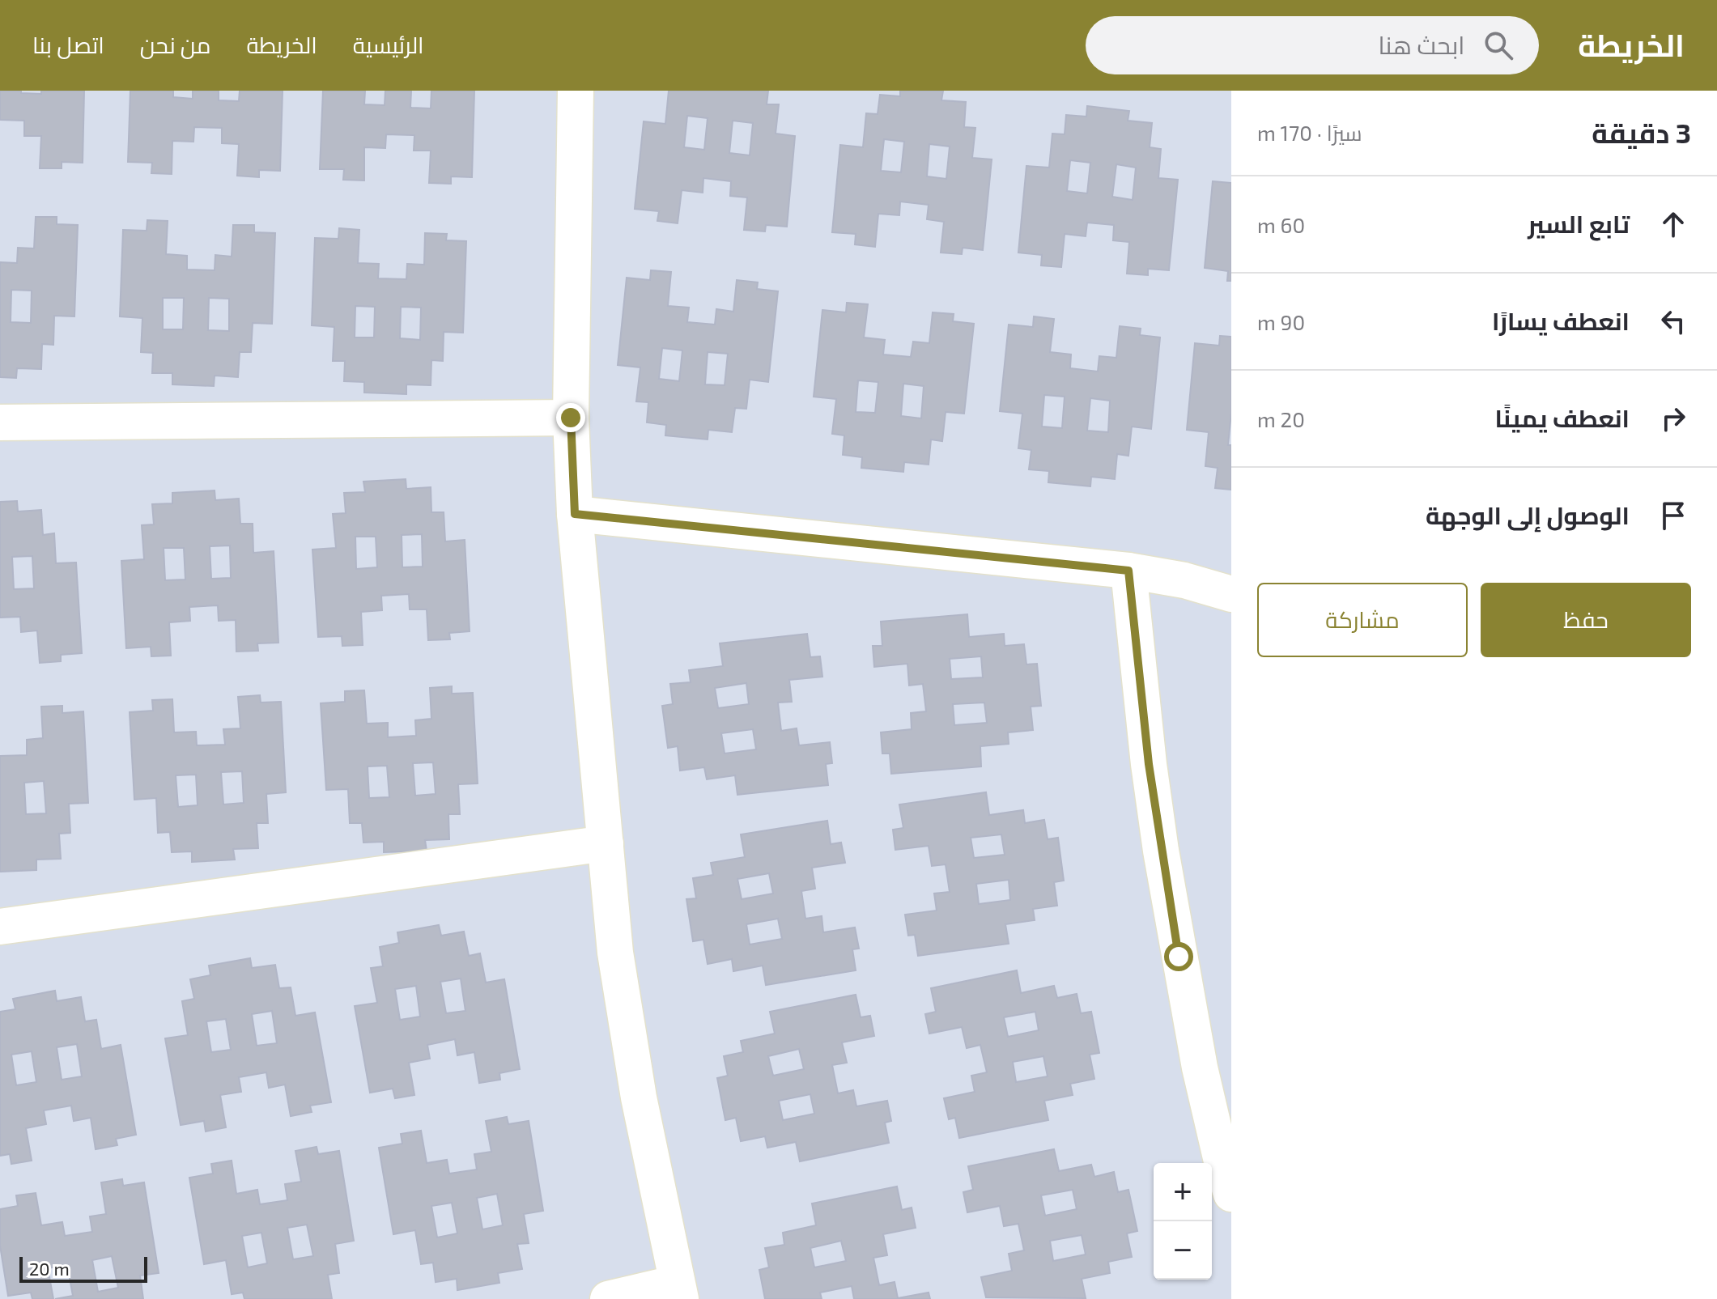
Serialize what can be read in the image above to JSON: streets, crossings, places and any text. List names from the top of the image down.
{
  "scale_bar": "20 m",
  "page": {
    "header": "الخريطة",
    "search": "ابحث هنا",
    "nav": [
      "الرئيسية",
      "الخريطة",
      "من نحن",
      "اتصل بنا"
    ],
    "heading": ["3 دقيقة", "سيرًا · 170 m"],
    "list": [
      ["تابع السير", "60 m"],
      ["انعطف يسارًا", "90 m"],
      ["انعطف يمينًا", "20 m"],
      "الوصول إلى الوجهة"
    ],
    "buttons": ["حفظ", "مشاركة"],
    "map_buttons": ["+", "−"],
    "scale": "20 m"
  }
}
